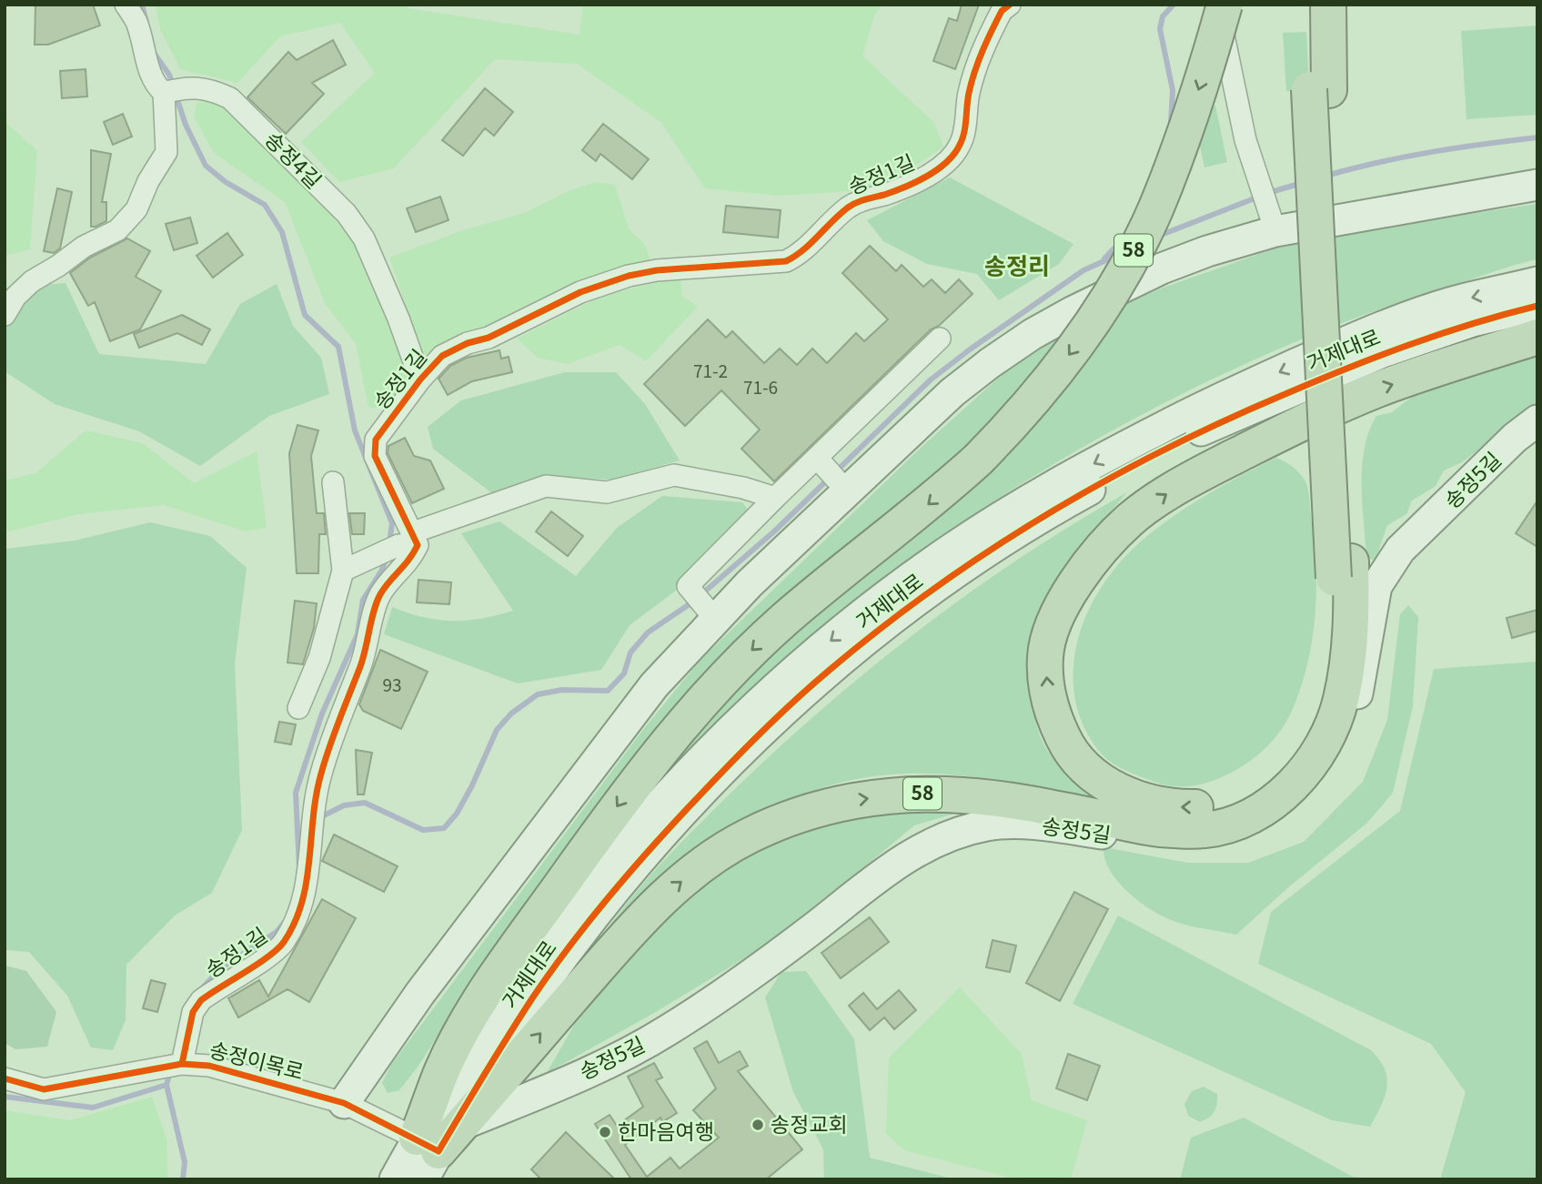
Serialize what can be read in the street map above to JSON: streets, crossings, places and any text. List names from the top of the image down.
{
  "streets": {
    "highway": ["58"],
    "street": [
      "송정4길",
      "송정1길",
      "거제대로",
      "송정5길",
      "송정이목로"
    ]
  },
  "crossings": [
    ["송정4길", "송정1길"],
    ["송정1길", "송정이목로"],
    ["58", "거제대로"],
    ["58", "송정5길"],
    ["58", "송정이목로"],
    ["거제대로", "송정이목로"]
  ],
  "districts": ["송정리"],
  "places": ["송정교회", "한마음여행"],
  "house_numbers": ["71-2", "71-6", "93"]
}
